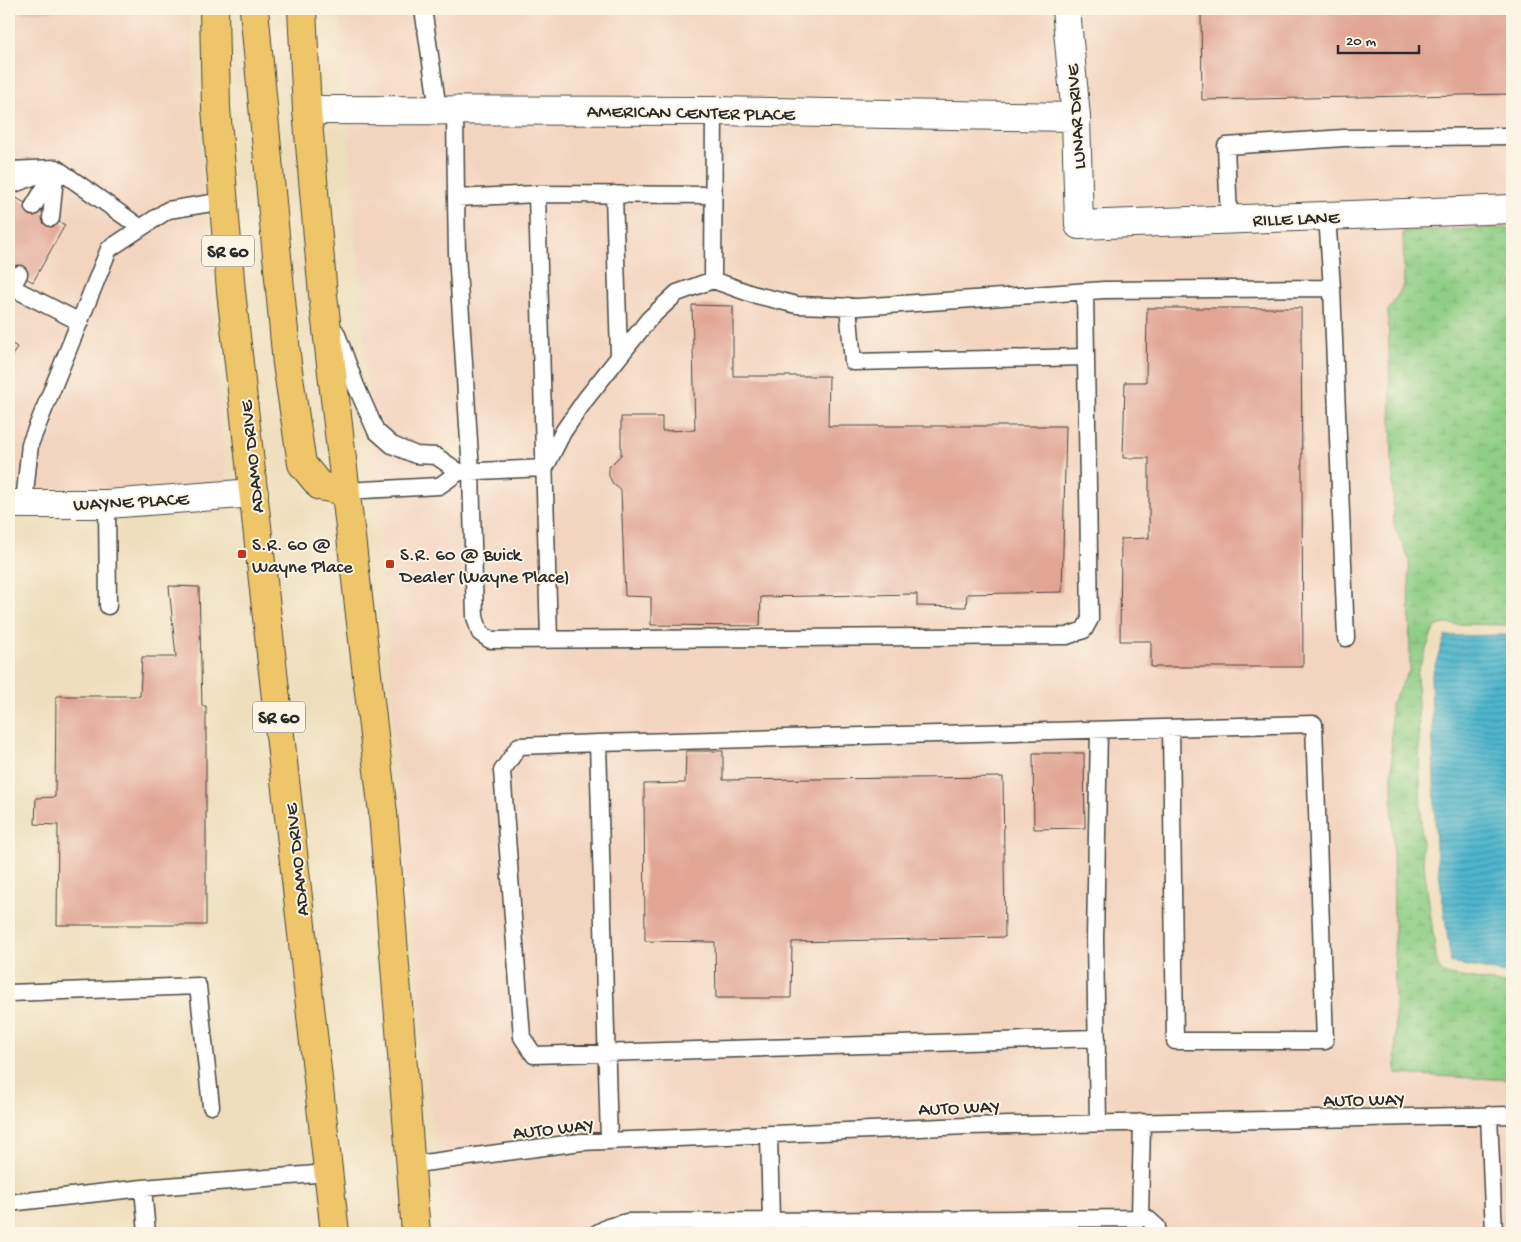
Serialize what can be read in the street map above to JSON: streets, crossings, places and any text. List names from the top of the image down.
{
  "streets": {
    "main road": ["SR 60", "ADAMO DRIVE"],
    "street": [
      "AMERICAN CENTER PLACE",
      "LUNAR DRIVE",
      "RILLE LANE",
      "WAYNE PLACE"
    ],
    "lane": ["AUTO WAY"]
  },
  "crossings": [
    ["AMERICAN CENTER PLACE", "LUNAR DRIVE"],
    ["LUNAR DRIVE", "RILLE LANE"],
    ["ADAMO DRIVE", "WAYNE PLACE"]
  ],
  "places": {
    "transit": ["S.R. 60 @ Wayne Place", "S.R. 60 @ Buick Dealer (Wayne Place)"]
  },
  "scale_bar": "20 m"
}
